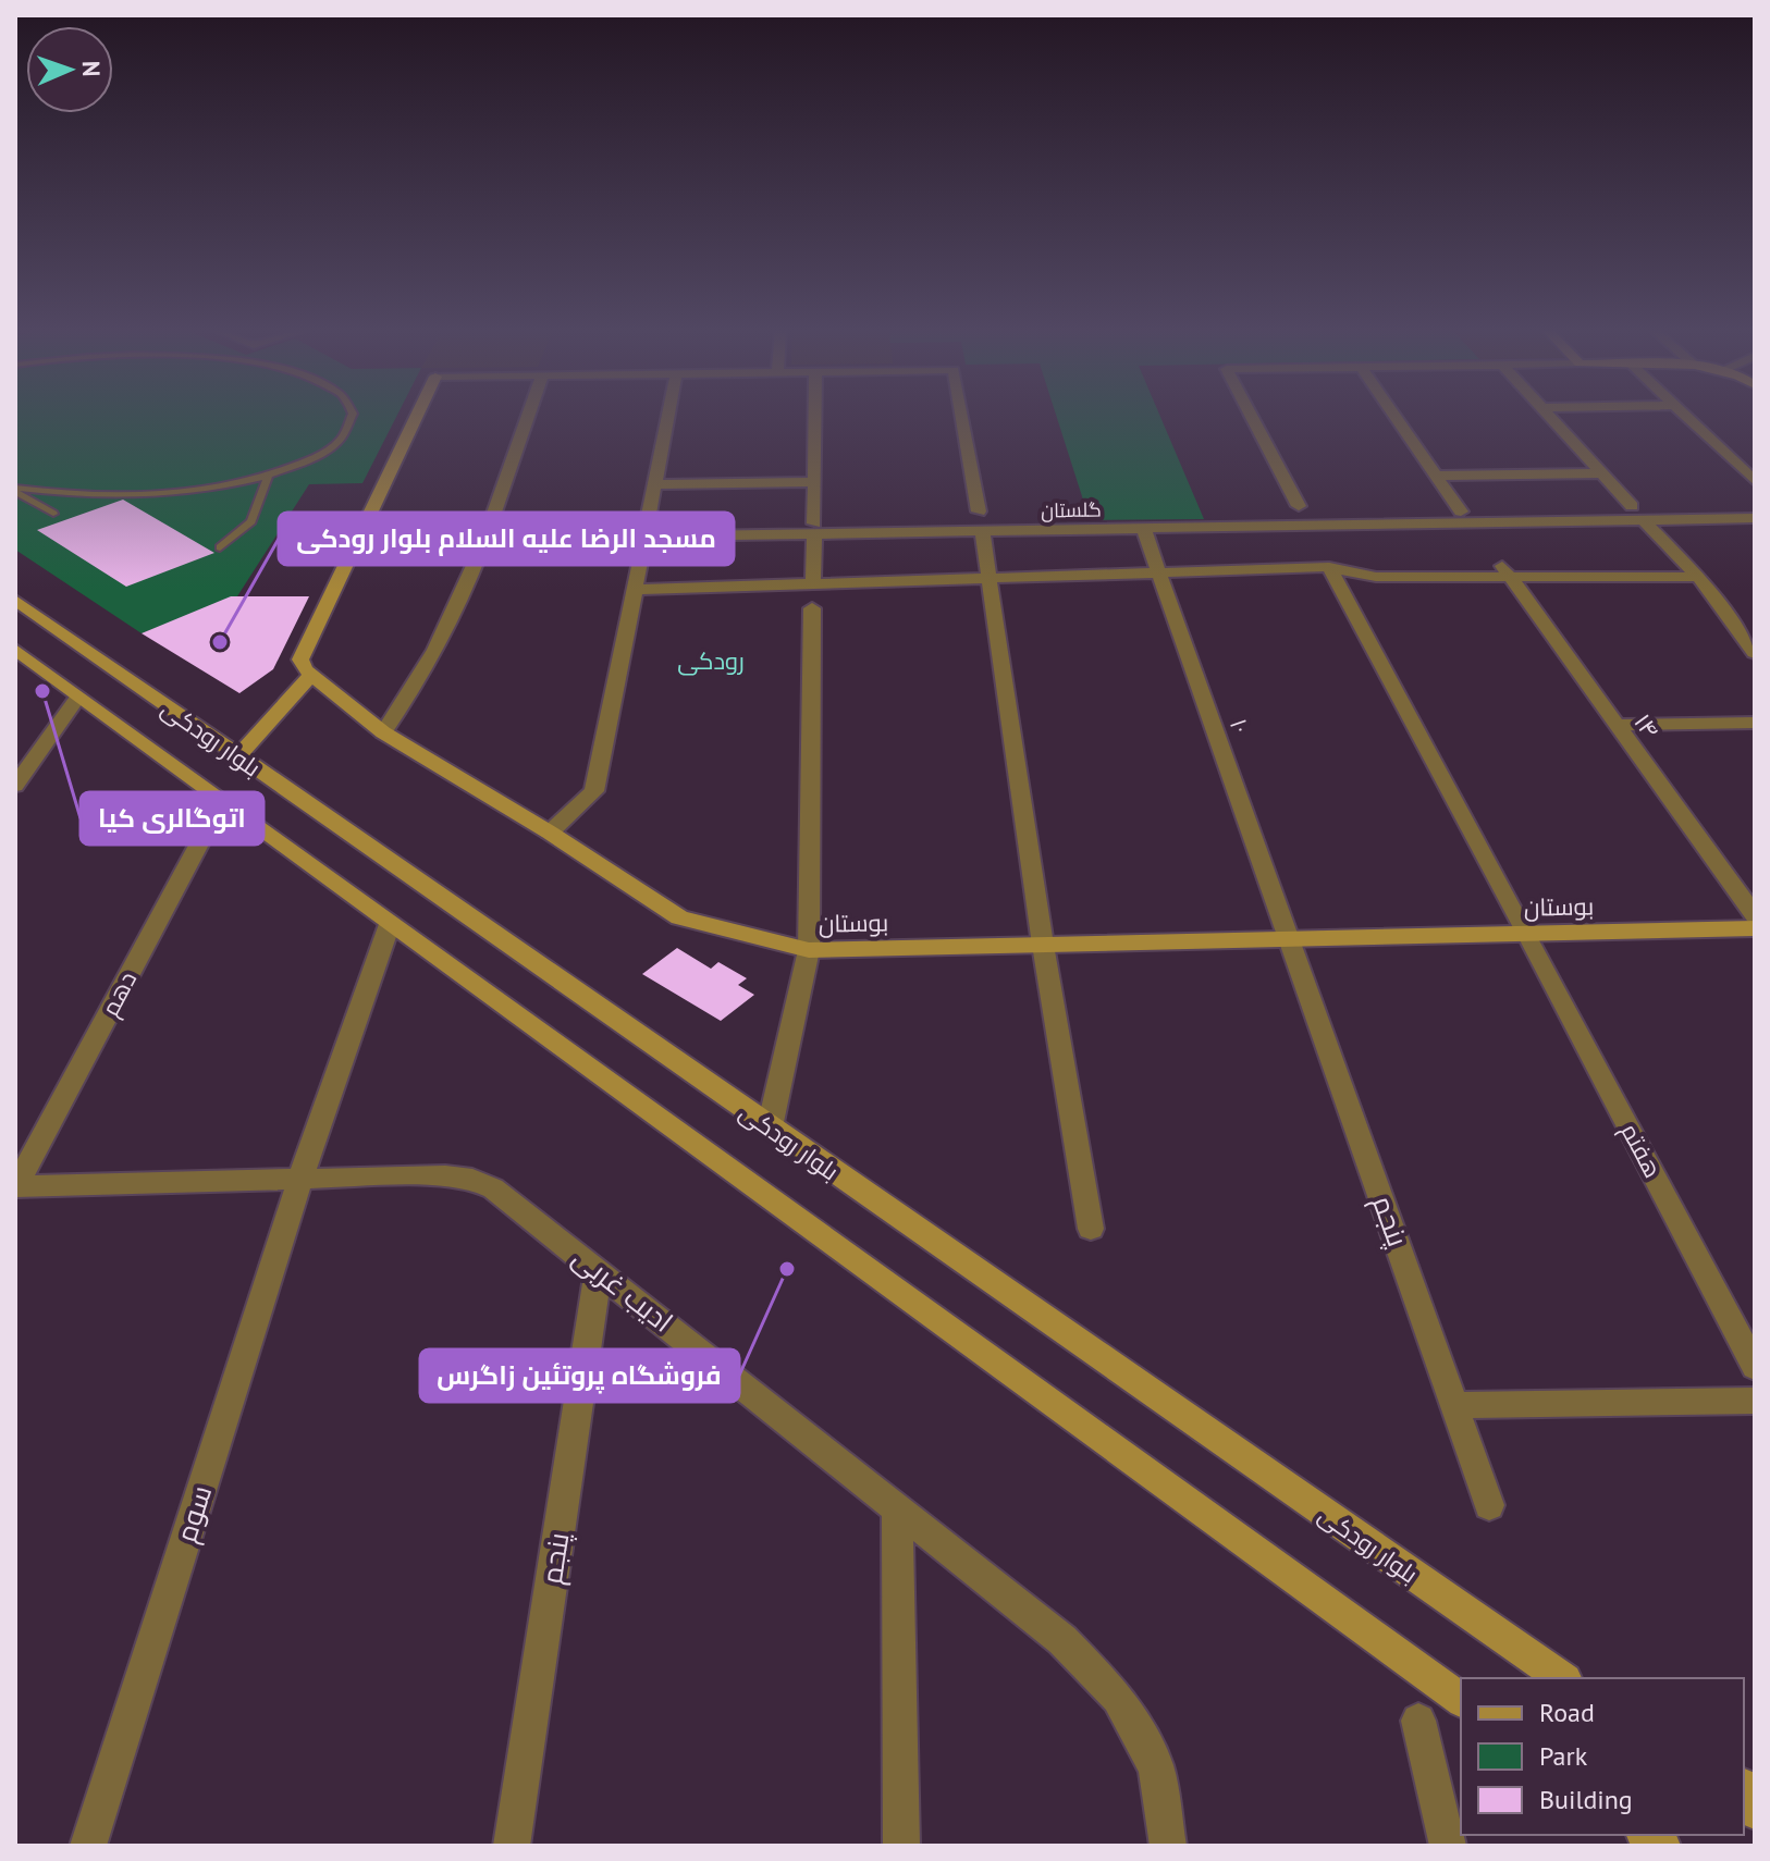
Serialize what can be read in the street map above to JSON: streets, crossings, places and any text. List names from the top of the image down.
{
  "streets": {
    "main road": ["بلوار رودکی", "بوستان"],
    "street": [
      "گلستان",
      "۱۰",
      "۱۴",
      "دهم",
      "هفتم",
      "پنجم",
      "ادیب غربی",
      "سوم"
    ]
  },
  "crossings": [
    ["گلستان", "۱۰"],
    ["۱۰", "بوستان"],
    ["۱۰", "پنجم"],
    ["بلوار رودکی", "دهم"],
    ["بلوار رودکی", "سوم"],
    ["بوستان", "هفتم"],
    ["بوستان", "پنجم"],
    ["دهم", "ادیب غربی"],
    ["پنجم", "ادیب غربی"],
    ["ادیب غربی", "سوم"]
  ],
  "districts": ["رودکی"],
  "places": ["مسجد الرضا علیه السلام بلوار رودکی", "اتوگالری کیا", "فروشگاه پروتئین زاگرس"],
  "legend": ["Road", "Park", "Building"],
  "north": "right"
}
